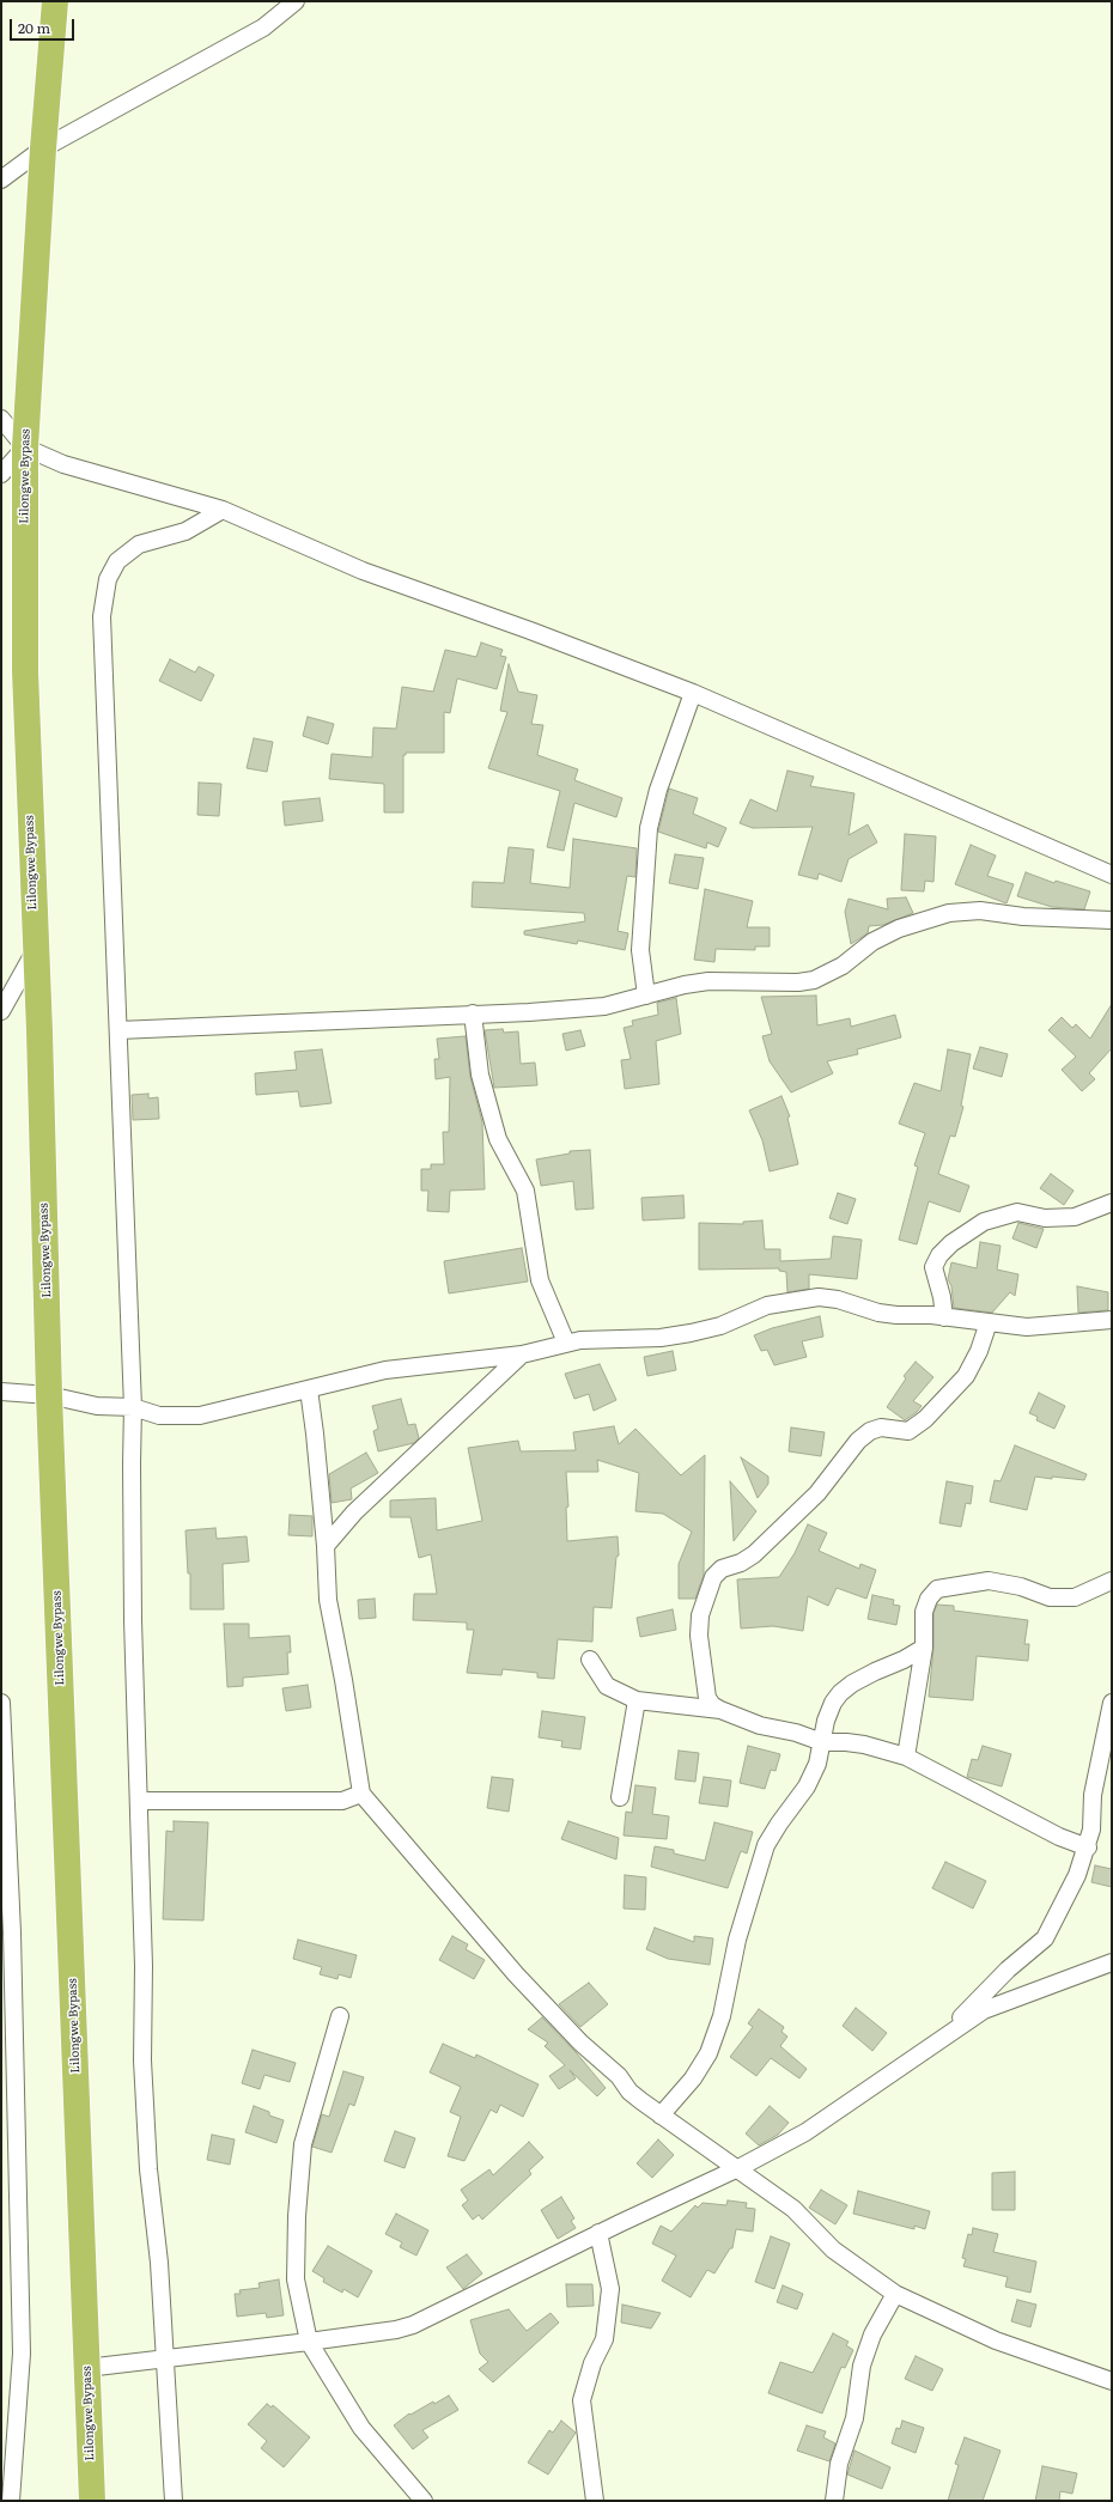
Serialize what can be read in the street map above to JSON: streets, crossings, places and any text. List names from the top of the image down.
{
  "streets": {
    "main road": ["Lilongwe Bypass"]
  },
  "scale_bar": "20 m"
}
